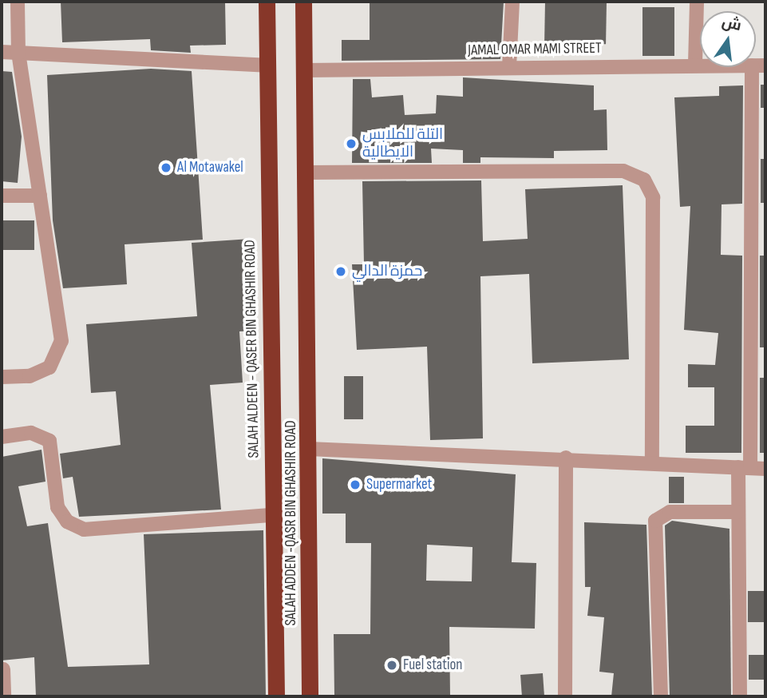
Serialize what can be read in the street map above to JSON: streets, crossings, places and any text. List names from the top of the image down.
{
  "streets": {
    "highway": ["SALAH ALDEEN - QASER BIN GHASHIR ROAD", "SALAH ADDEN -QASR BIN GHASHIR ROAD"],
    "street": ["JAMAL OMAR MAMI STREET"]
  },
  "places": [
    "التلة للملابس الايطالية",
    "Al Motawakel",
    "حمزة الدالي",
    "Supermarket",
    "Fuel station"
  ],
  "north": "top"
}
